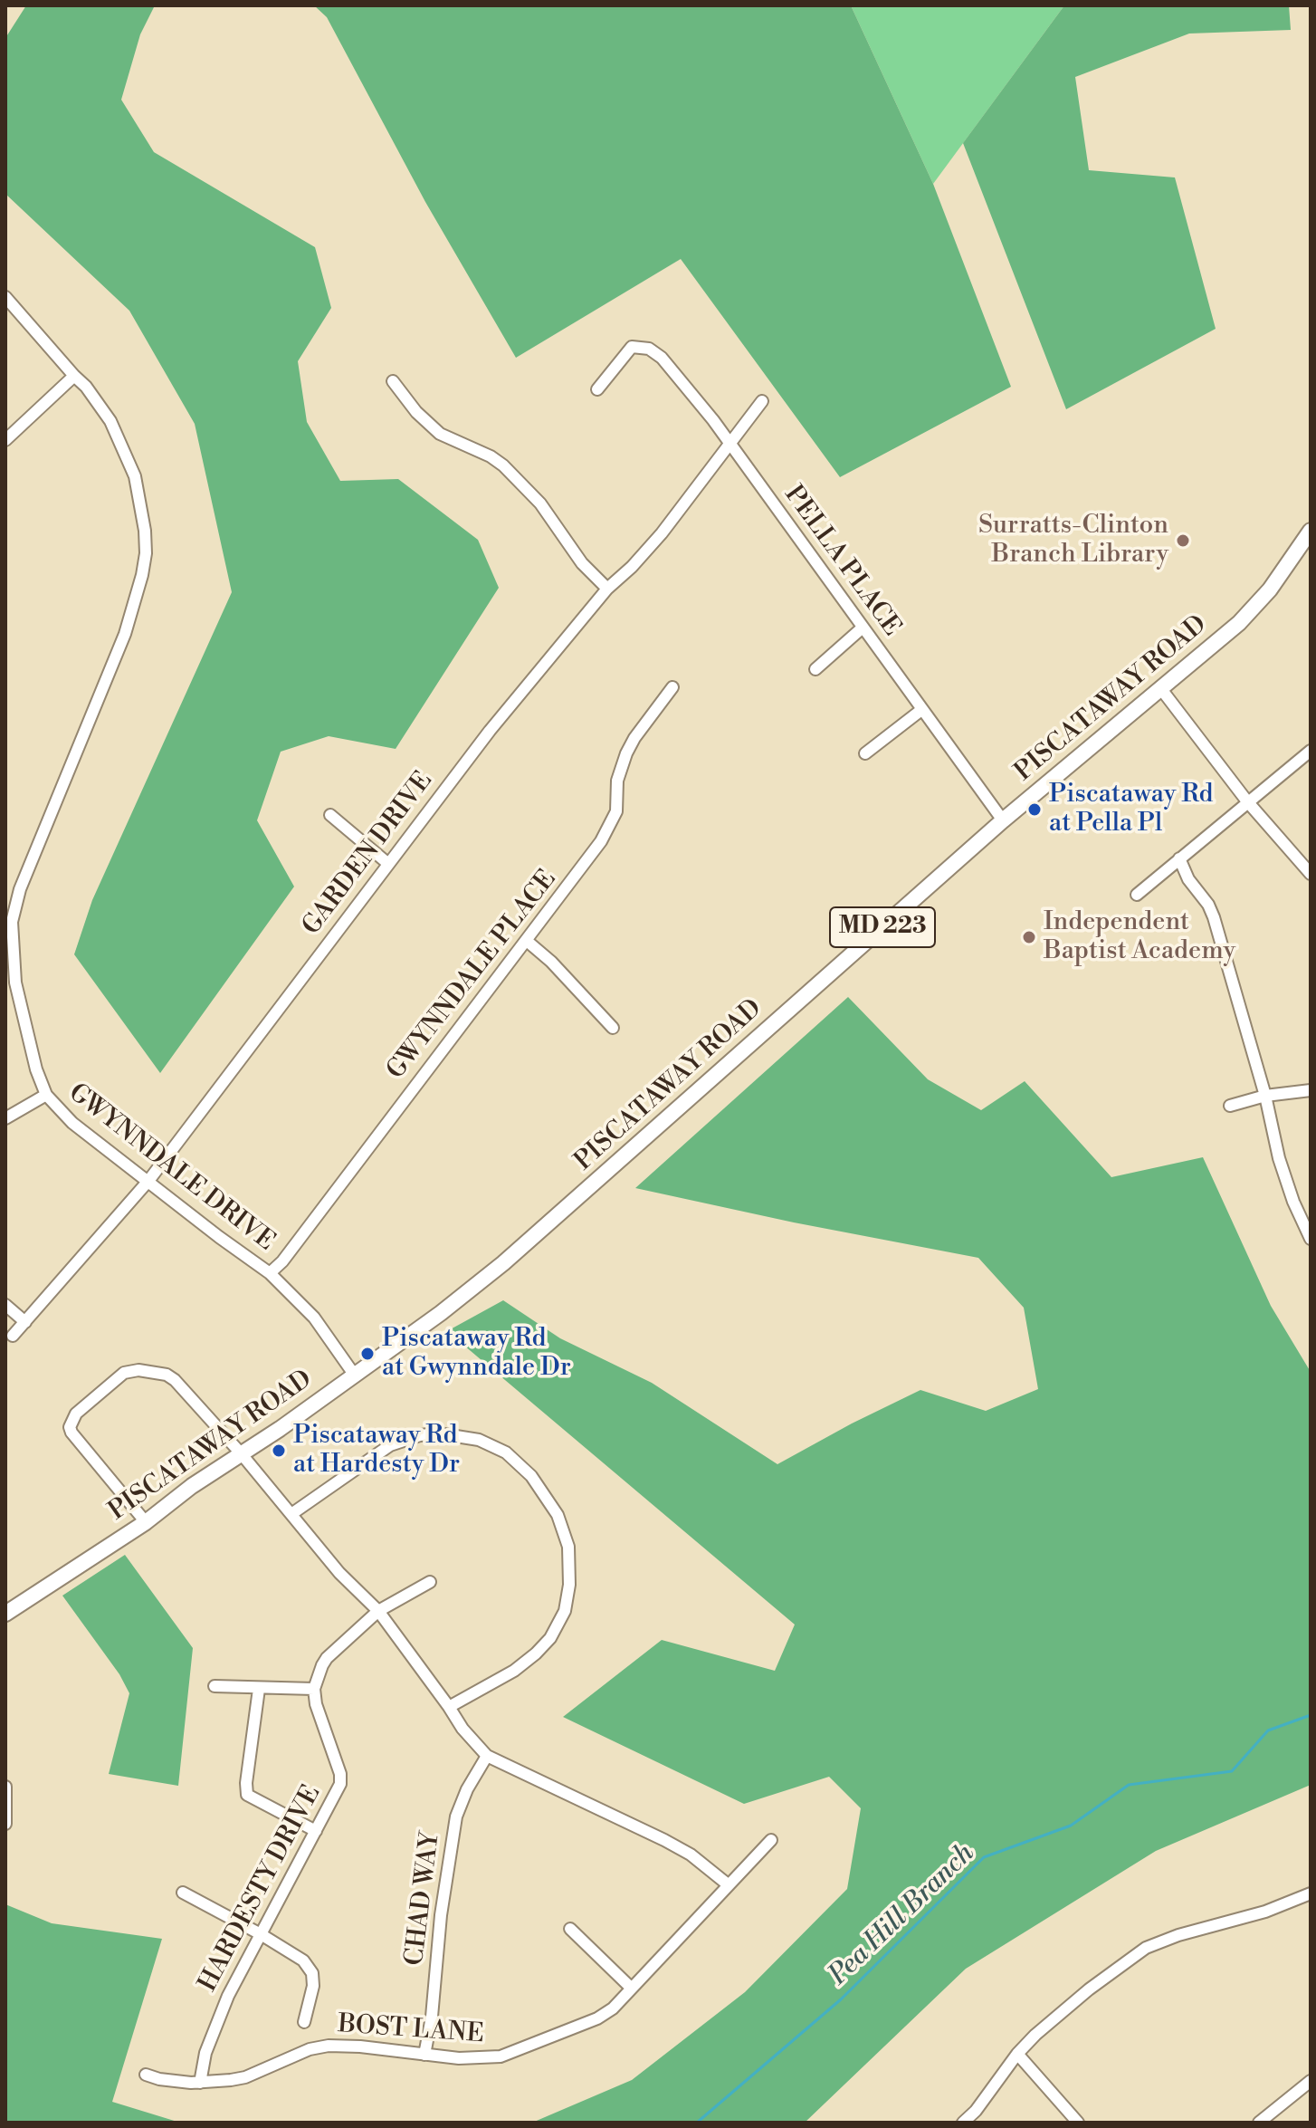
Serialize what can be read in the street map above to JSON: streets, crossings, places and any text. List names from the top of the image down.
{
  "streets": {
    "main road": ["PISCATAWAY ROAD", "MD 223"],
    "street": [
      "PELLA PLACE",
      "GARDEN DRIVE",
      "GWYNNDALE PLACE",
      "GWYNNDALE DRIVE",
      "HARDESTY DRIVE",
      "CHAD WAY",
      "BOST LANE"
    ]
  },
  "crossings": [
    ["PELLA PLACE", "PISCATAWAY ROAD"],
    ["PELLA PLACE", "GARDEN DRIVE"],
    ["PISCATAWAY ROAD", "GWYNNDALE DRIVE"],
    ["GARDEN DRIVE", "GWYNNDALE DRIVE"],
    ["GWYNNDALE PLACE", "GWYNNDALE DRIVE"],
    ["HARDESTY DRIVE", "BOST LANE"],
    ["CHAD WAY", "BOST LANE"]
  ],
  "water": ["Pea Hill Branch"],
  "places": [
    "Surratts-Clinton Branch Library",
    "Piscataway Rd at Pella Pl",
    "Independent Baptist Academy",
    "Piscataway Rd at Gwynndale Dr",
    "Piscataway Rd at Hardesty Dr"
  ]
}
